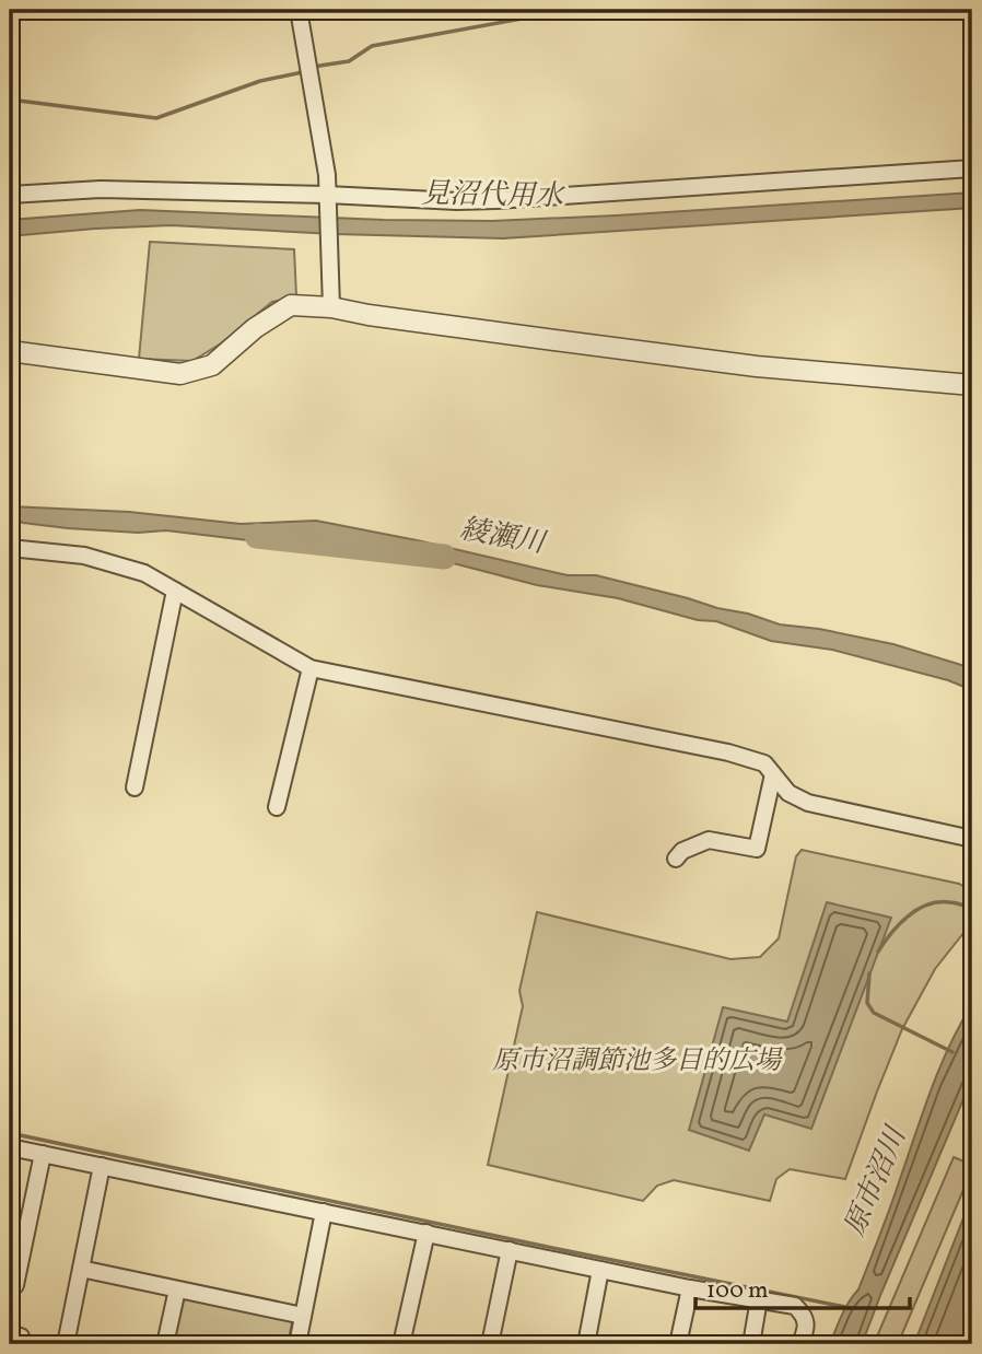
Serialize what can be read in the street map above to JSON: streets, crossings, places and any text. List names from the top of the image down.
{
  "water": ["見沼代用水", "綾瀬川", "原市沼川"],
  "parks": ["原市沼調節池多目的広場"],
  "scale_bar": "100 m"
}
